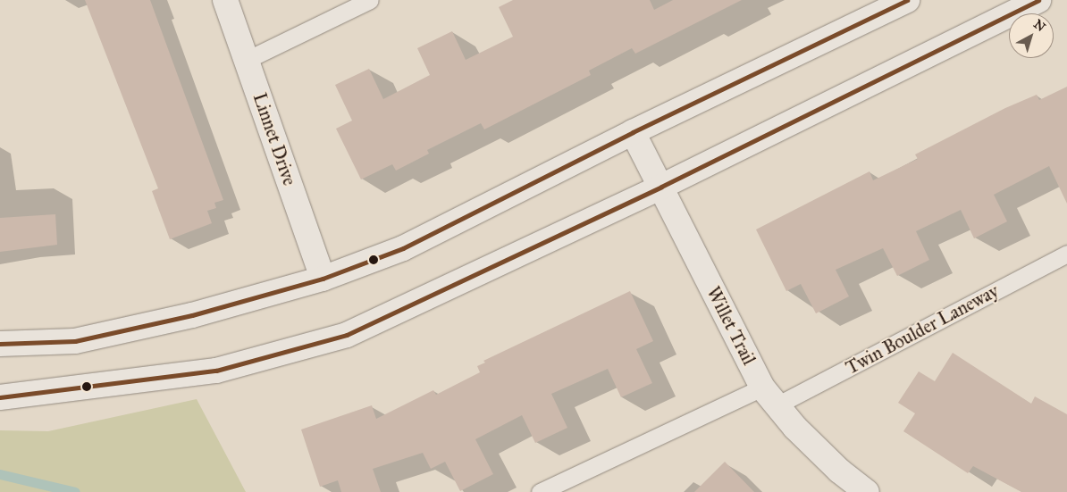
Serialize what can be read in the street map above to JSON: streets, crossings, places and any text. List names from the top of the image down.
{
  "streets": {
    "main road": ["Linnet Drive", "Willet Trail"],
    "lane": ["Twin Boulder Laneway"]
  },
  "crossings": [
    ["Willet Trail", "Twin Boulder Laneway"]
  ],
  "north": "top right"
}
